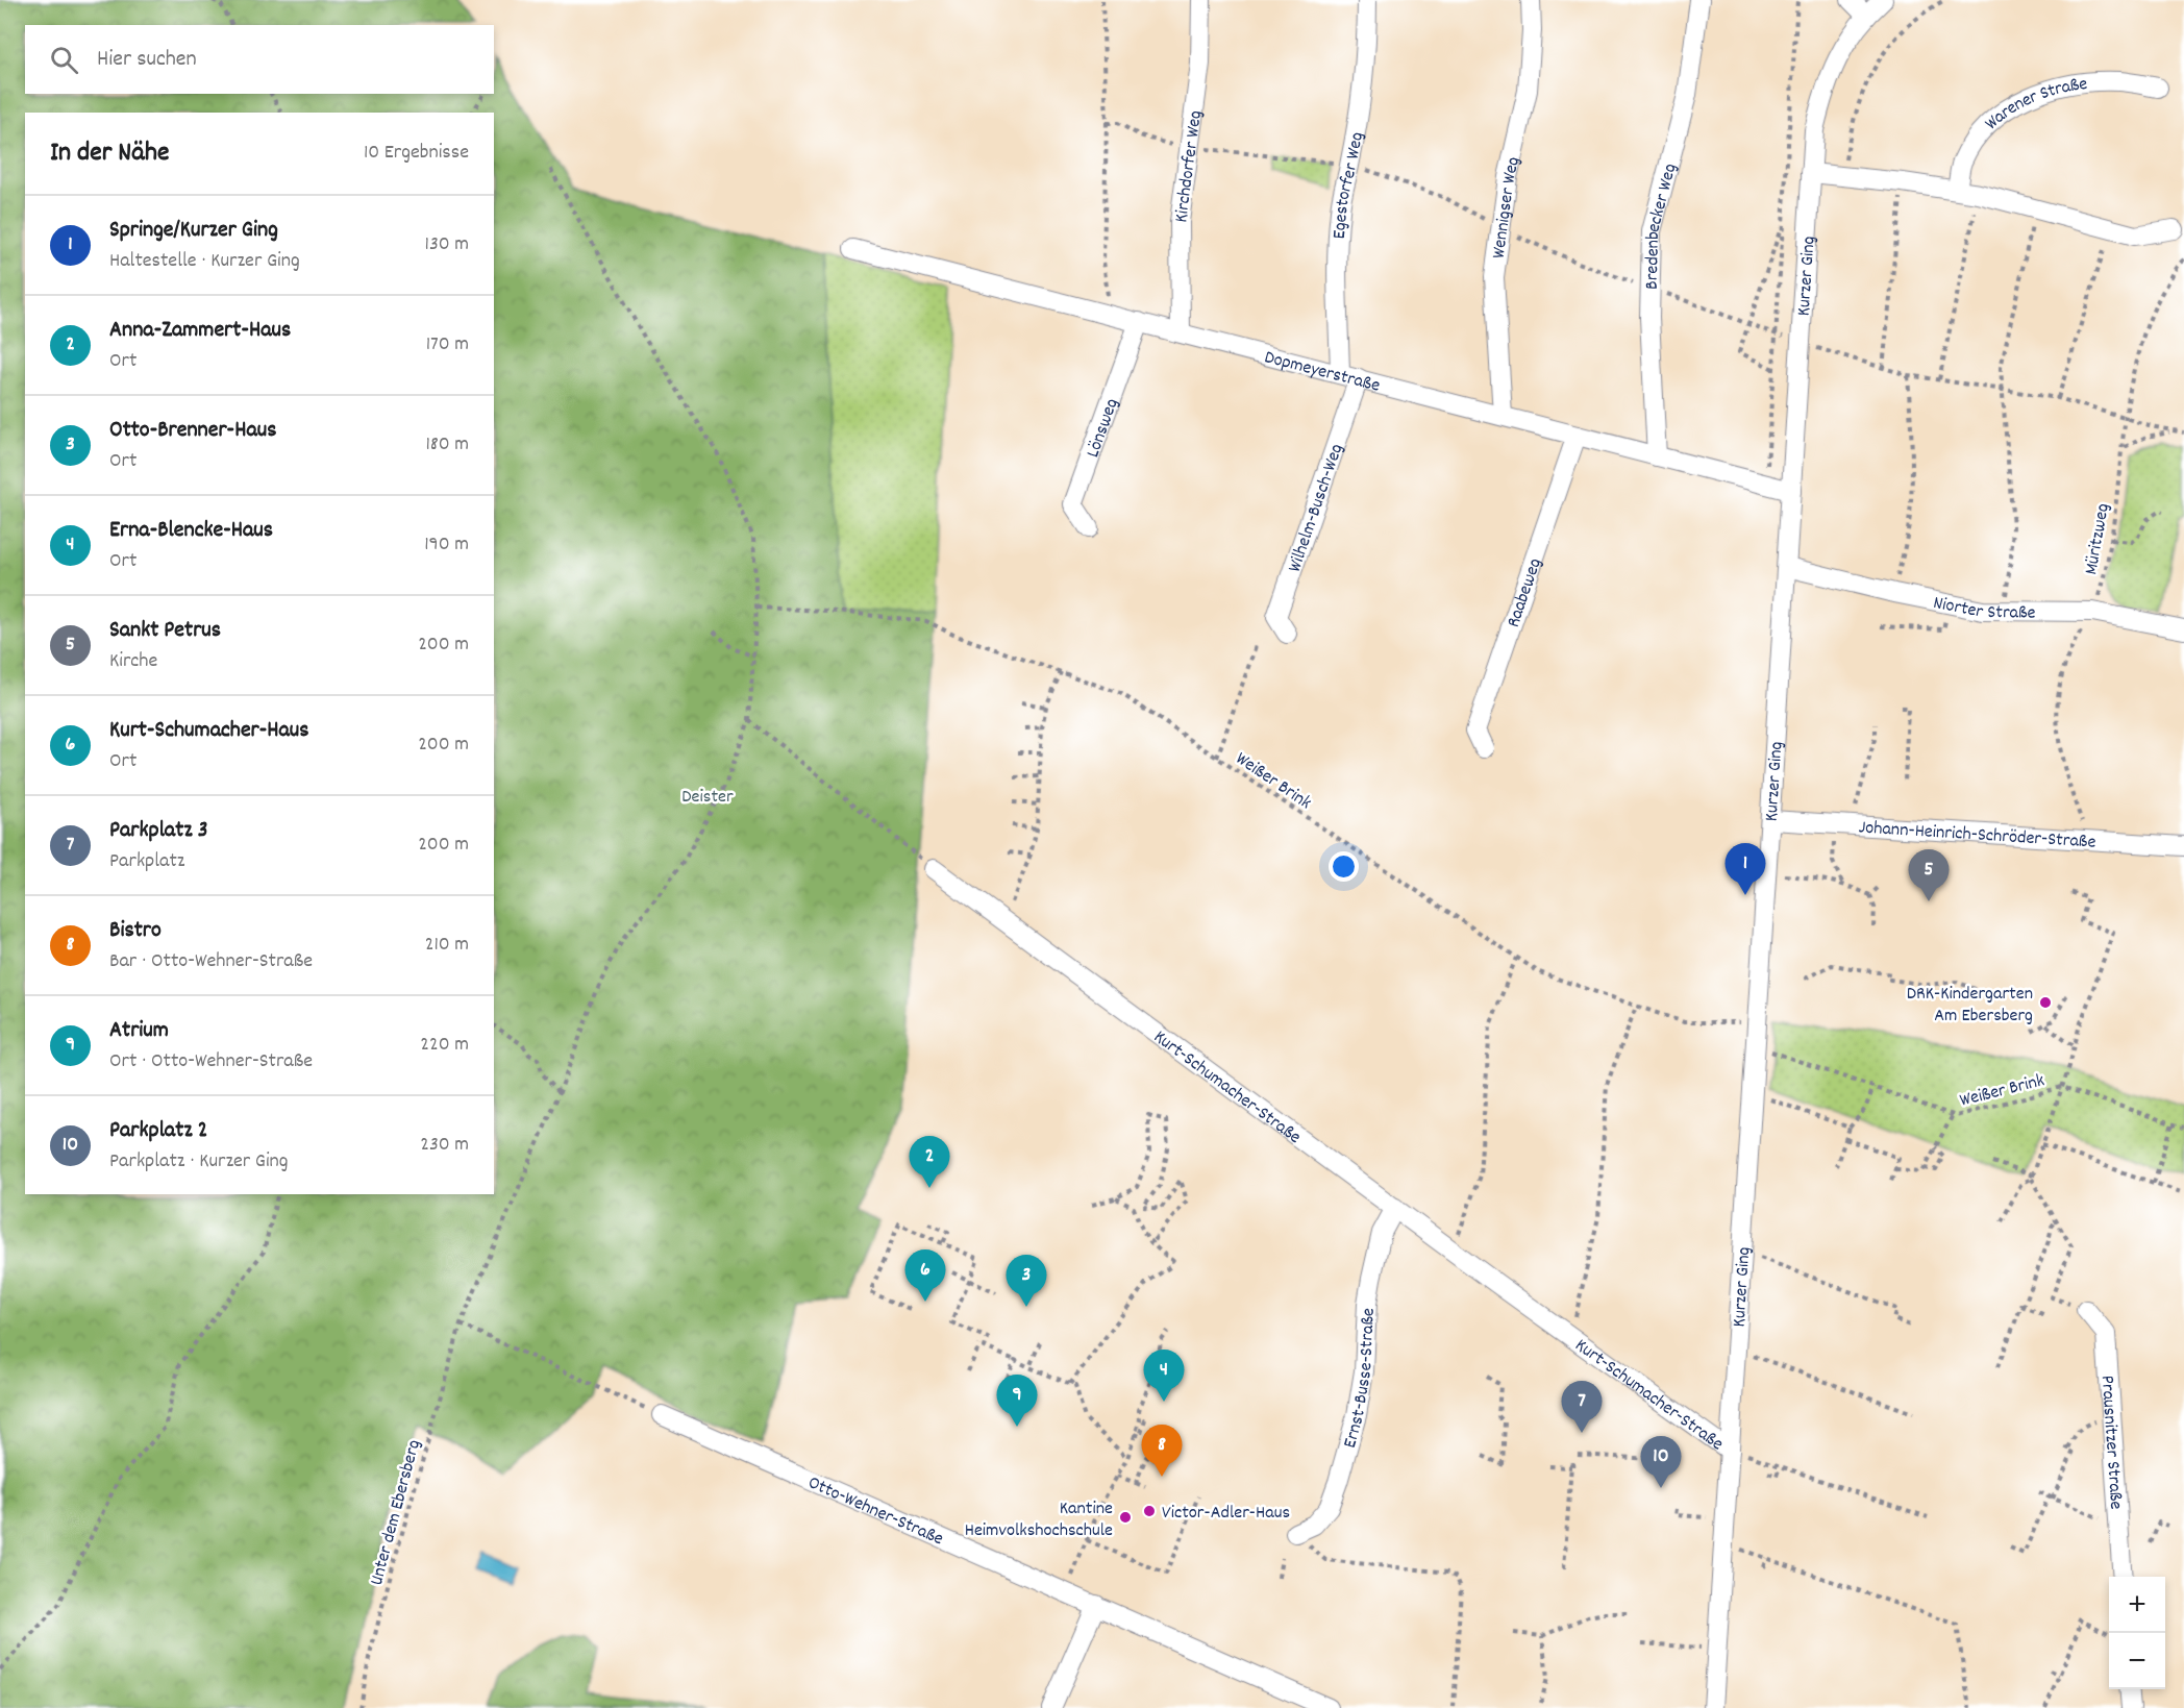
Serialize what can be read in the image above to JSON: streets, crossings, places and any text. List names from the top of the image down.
{
  "streets": {
    "street": [
      "Warener Straße",
      "Kirchdorfer Weg",
      "Egestorfer Weg",
      "Wennigser Weg",
      "Bredenbecker Weg",
      "Kurzer Ging",
      "Dopmeyerstraße",
      "Lönsweg",
      "Wilhelm-Busch-Weg",
      "Raabeweg",
      "Niorter Straße",
      "Johann-Heinrich-Schröder-Straße",
      "Kurt-Schumacher-Straße",
      "Ernst-Busse-Straße",
      "Prausnitzer Straße",
      "Otto-Wehner-Straße"
    ],
    "path": ["Müritzweg", "Weißer Brink", "Unter dem Ebersberg"]
  },
  "crossings": [
    ["Kirchdorfer Weg", "Dopmeyerstraße"],
    ["Egestorfer Weg", "Dopmeyerstraße"],
    ["Egestorfer Weg", "Wilhelm-Busch-Weg"],
    ["Wennigser Weg", "Dopmeyerstraße"],
    ["Bredenbecker Weg", "Dopmeyerstraße"],
    ["Kurzer Ging", "Dopmeyerstraße"],
    ["Kurzer Ging", "Niorter Straße"],
    ["Kurzer Ging", "Weißer Brink"],
    ["Kurzer Ging", "Johann-Heinrich-Schröder-Straße"],
    ["Kurzer Ging", "Kurt-Schumacher-Straße"],
    ["Dopmeyerstraße", "Lönsweg"],
    ["Dopmeyerstraße", "Wilhelm-Busch-Weg"],
    ["Dopmeyerstraße", "Raabeweg"],
    ["Müritzweg", "Niorter Straße"],
    ["Weißer Brink", "Kurt-Schumacher-Straße"],
    ["Weißer Brink", "Unter dem Ebersberg"],
    ["Kurt-Schumacher-Straße", "Ernst-Busse-Straße"]
  ],
  "parks": ["Deister"],
  "places": ["DRK-Kindergarten Am Ebersberg", "Victor-Adler-Haus", "Kantine Heimvolkshochschule"],
  "page": {
    "search": "Hier suchen",
    "heading": ["In der Nähe", "10 Ergebnisse"],
    "list": [
      {
        "mark": "1",
        "name": "Springe/Kurzer Ging",
        "note": "Haltestelle · Kurzer Ging",
        "value": "130 m"
      },
      {
        "mark": "2",
        "name": "Anna-Zammert-Haus",
        "note": "Ort",
        "value": "170 m"
      },
      {
        "mark": "3",
        "name": "Otto-Brenner-Haus",
        "note": "Ort",
        "value": "180 m"
      },
      {
        "mark": "4",
        "name": "Erna-Blencke-Haus",
        "note": "Ort",
        "value": "190 m"
      },
      {
        "mark": "5",
        "name": "Sankt Petrus",
        "note": "Kirche",
        "value": "200 m"
      },
      {
        "mark": "6",
        "name": "Kurt-Schumacher-Haus",
        "note": "Ort",
        "value": "200 m"
      },
      {
        "mark": "7",
        "name": "Parkplatz 3",
        "note": "Parkplatz",
        "value": "200 m"
      },
      {
        "mark": "8",
        "name": "Bistro",
        "note": "Bar · Otto-Wehner-Straße",
        "value": "210 m"
      },
      {
        "mark": "9",
        "name": "Atrium",
        "note": "Ort · Otto-Wehner-Straße",
        "value": "220 m"
      },
      {
        "mark": "10",
        "name": "Parkplatz 2",
        "note": "Parkplatz · Kurzer Ging",
        "value": "230 m"
      }
    ],
    "pins": [
      "1",
      "5",
      "2",
      "6",
      "3",
      "4",
      "9",
      "7",
      "8",
      "10"
    ],
    "map_buttons": ["+", "−"]
  }
}
